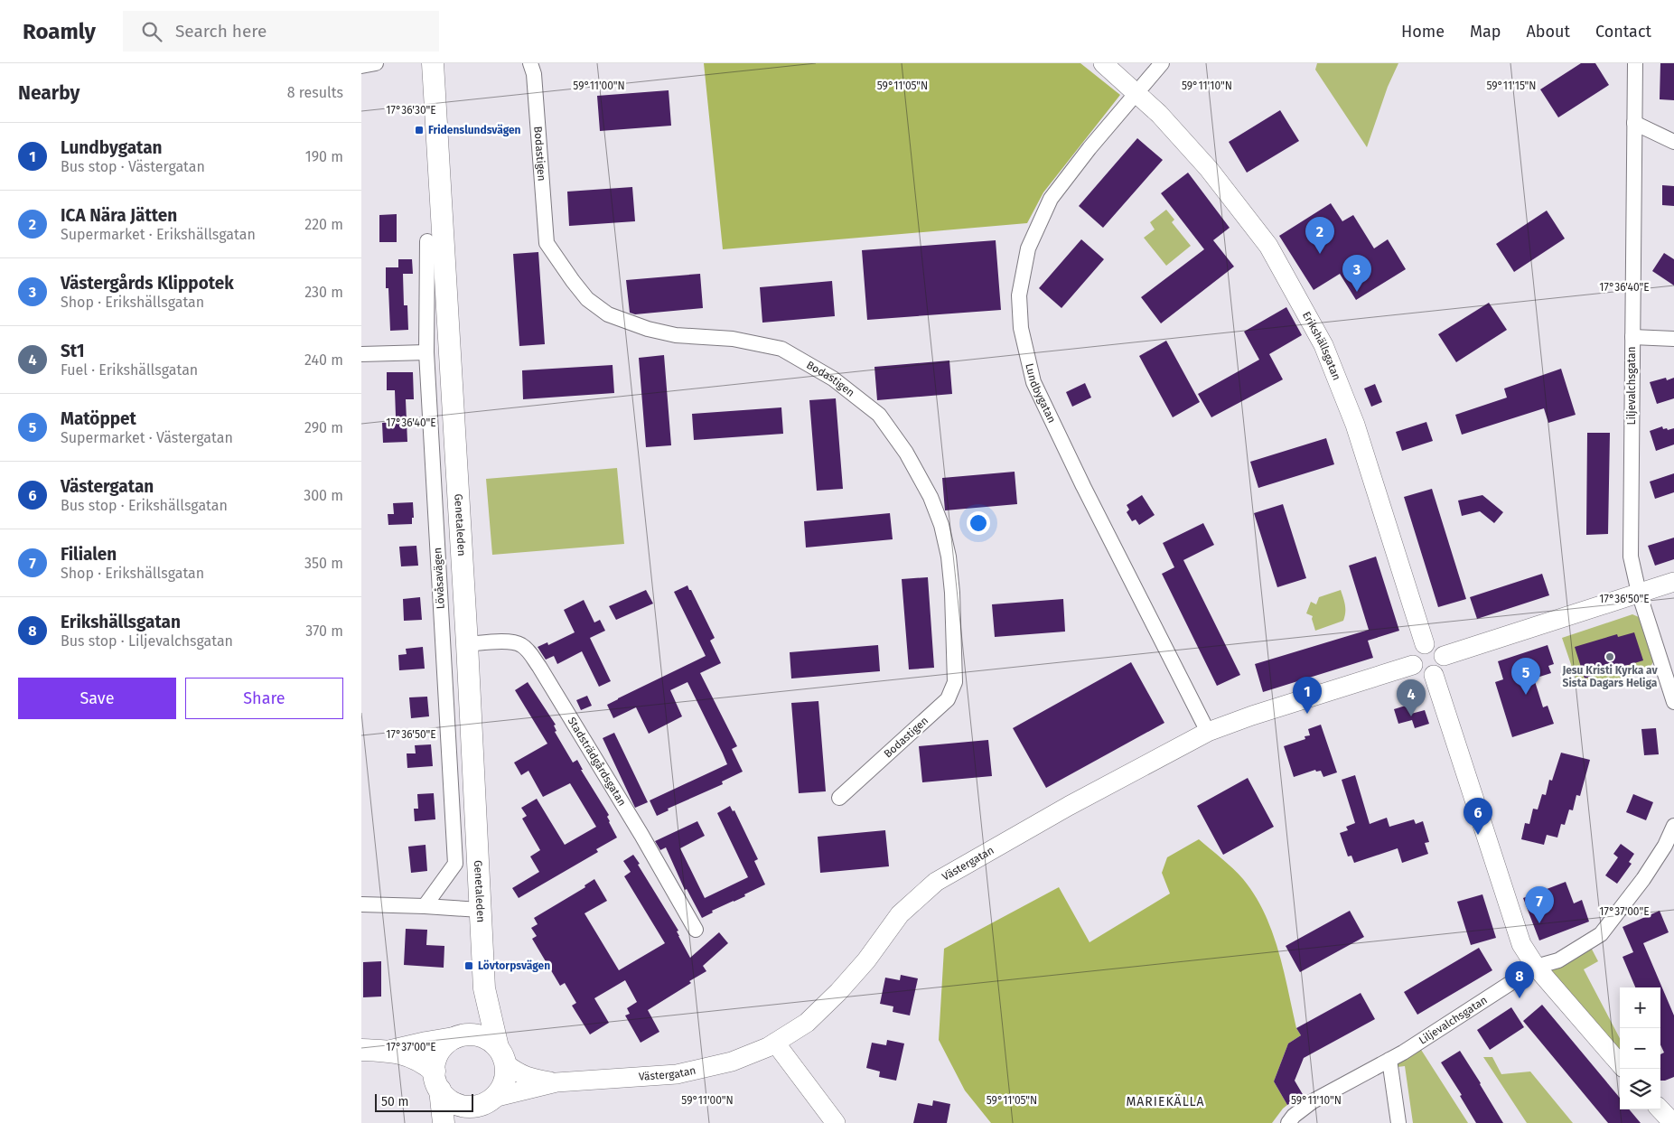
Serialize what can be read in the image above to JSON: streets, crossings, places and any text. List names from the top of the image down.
{
  "streets": {
    "main road": ["Genetaleden"],
    "street": [
      "Bodastigen",
      "Erikshällsgatan",
      "Liljevalchsgatan",
      "Lundbygatan",
      "Lövåsavägen",
      "Stadsträdgårdsgatan",
      "Västergatan"
    ]
  },
  "crossings": [
    ["Erikshällsgatan", "Lundbygatan"],
    ["Erikshällsgatan", "Västergatan"],
    ["Lundbygatan", "Västergatan"],
    ["Genetaleden", "Stadsträdgårdsgatan"],
    ["Genetaleden", "Västergatan"]
  ],
  "districts": ["MARIEKÄLLA"],
  "places": {
    "transit": ["Fridenslundsvägen", "Lövtorpsvägen"],
    "other": ["Jesu Kristi Kyrka av Sista Dagars Heliga"]
  },
  "scale_bar": "50 m",
  "page": {
    "header": "Roamly",
    "search": "Search here",
    "nav": [
      "Home",
      "Map",
      "About",
      "Contact"
    ],
    "heading": ["Nearby", "8 results"],
    "list": [
      {
        "mark": "1",
        "name": "Lundbygatan",
        "note": "Bus stop · Västergatan",
        "value": "190 m"
      },
      {
        "mark": "2",
        "name": "ICA Nära Jätten",
        "note": "Supermarket · Erikshällsgatan",
        "value": "220 m"
      },
      {
        "mark": "3",
        "name": "Västergårds Klippotek",
        "note": "Shop · Erikshällsgatan",
        "value": "230 m"
      },
      {
        "mark": "4",
        "name": "St1",
        "note": "Fuel · Erikshällsgatan",
        "value": "240 m"
      },
      {
        "mark": "5",
        "name": "Matöppet",
        "note": "Supermarket · Västergatan",
        "value": "290 m"
      },
      {
        "mark": "6",
        "name": "Västergatan",
        "note": "Bus stop · Erikshällsgatan",
        "value": "300 m"
      },
      {
        "mark": "7",
        "name": "Filialen",
        "note": "Shop · Erikshällsgatan",
        "value": "350 m"
      },
      {
        "mark": "8",
        "name": "Erikshällsgatan",
        "note": "Bus stop · Liljevalchsgatan",
        "value": "370 m"
      }
    ],
    "pins": [
      "2",
      "3",
      "5",
      "1",
      "4",
      "6",
      "7",
      "8"
    ],
    "buttons": ["Save", "Share"],
    "map_buttons": ["+", "−"],
    "scale": "50 m"
  },
  "coordinates": [
    "59°11'00\"N",
    "59°11'05\"N",
    "59°11'10\"N",
    "59°11'15\"N",
    "17°36'30\"E",
    "17°36'40\"E",
    "17°36'50\"E",
    "17°37'00\"E"
  ]
}
